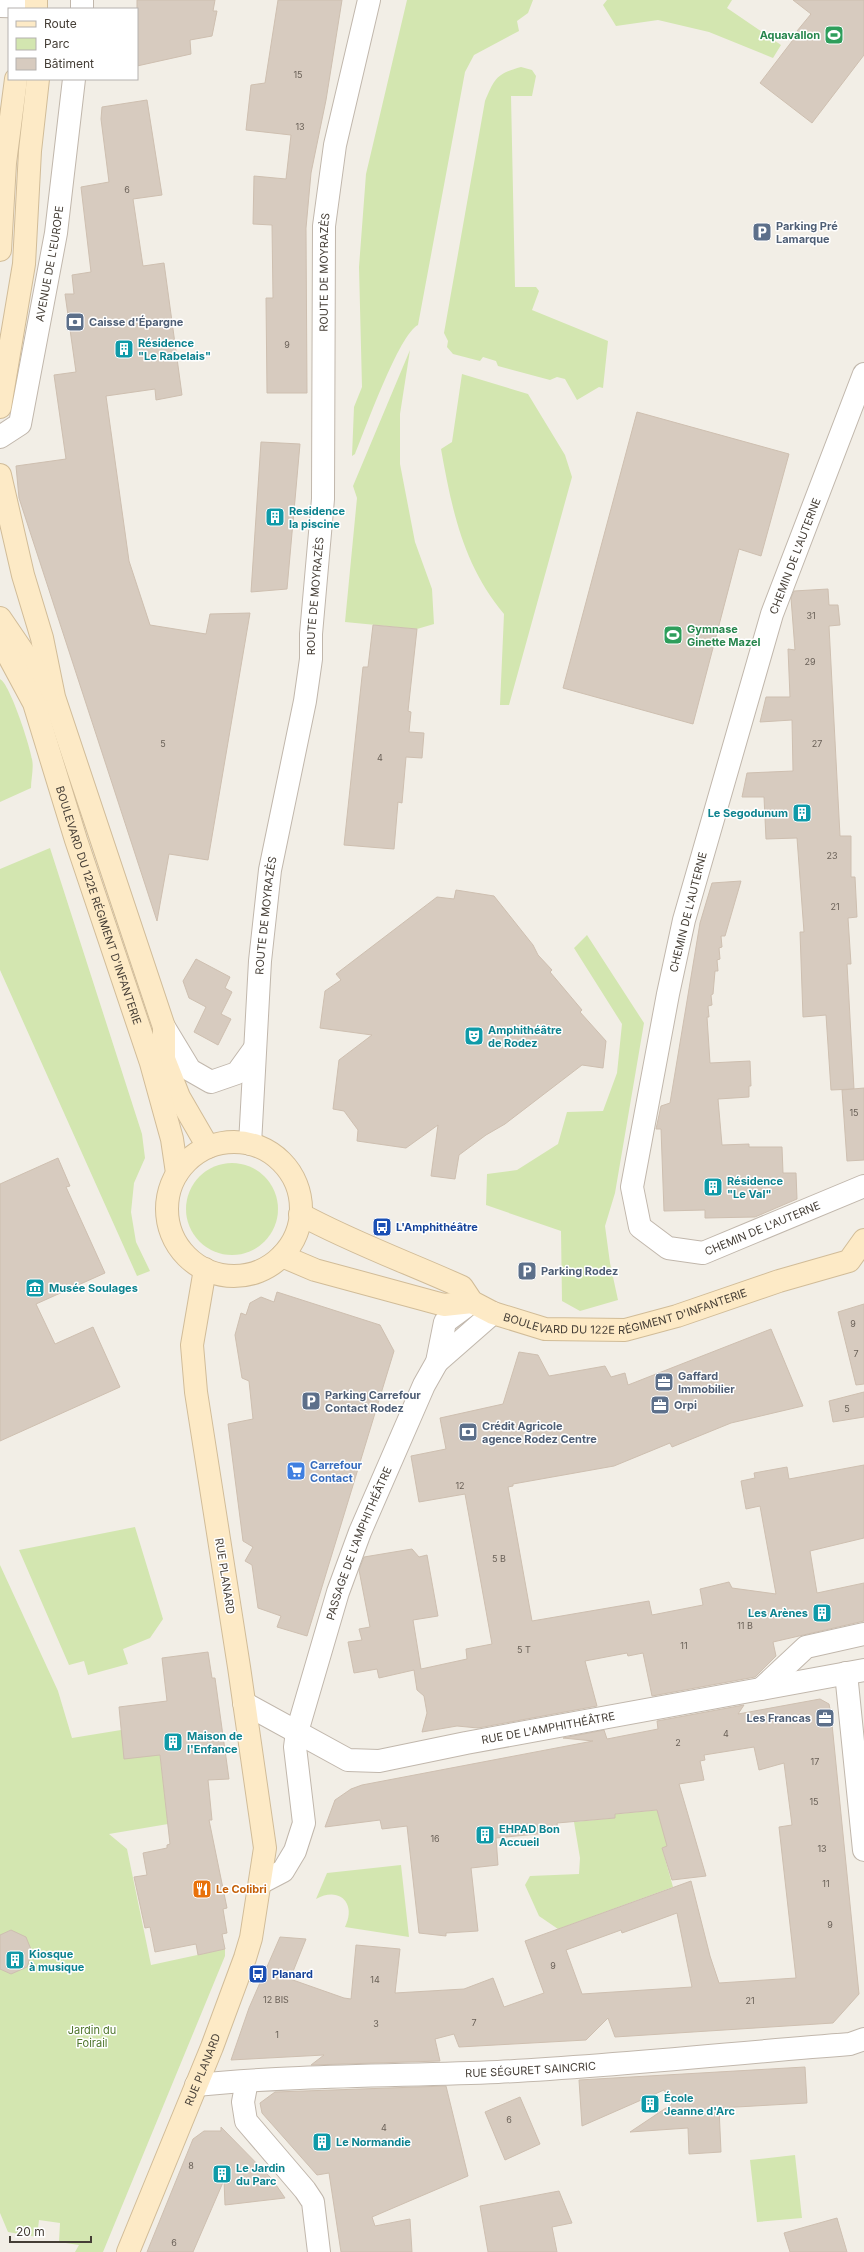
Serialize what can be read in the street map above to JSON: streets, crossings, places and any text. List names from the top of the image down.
{
  "streets": {
    "main road": ["BOULEVARD DU 122E RÉGIMENT D'INFANTERIE", "RUE PLANARD"],
    "street": [
      "AVENUE DE L'EUROPE",
      "ROUTE DE MOYRAZÈS",
      "CHEMIN DE L'AUTERNE",
      "PASSAGE DE L'AMPHITHÉÂTRE",
      "RUE DE L'AMPHITHÉÂTRE",
      "RUE SÉGURET SAINCRIC"
    ]
  },
  "crossings": [
    ["ROUTE DE MOYRAZÈS", "BOULEVARD DU 122E RÉGIMENT D'INFANTERIE"],
    ["ROUTE DE MOYRAZÈS", "RUE PLANARD"],
    ["BOULEVARD DU 122E RÉGIMENT D'INFANTERIE", "PASSAGE DE L'AMPHITHÉÂTRE"],
    ["BOULEVARD DU 122E RÉGIMENT D'INFANTERIE", "RUE PLANARD"],
    ["PASSAGE DE L'AMPHITHÉÂTRE", "RUE DE L'AMPHITHÉÂTRE"],
    ["RUE PLANARD", "RUE DE L'AMPHITHÉÂTRE"],
    ["RUE PLANARD", "RUE SÉGURET SAINCRIC"]
  ],
  "parks": ["Jardin du Foirail"],
  "places": {
    "sports": ["Aquavallon", "Gymnase Ginette Mazel"],
    "parking": ["Parking Pré Lamarque", "Parking Rodez", "Parking Carrefour Contact Rodez"],
    "bank": ["Caisse d'Épargne", "Crédit Agricole agence Rodez Centre"],
    "building": [
      "Résidence \"Le Rabelais\"",
      "Residence la piscine",
      "Le Segodunum",
      "Résidence \"Le Val\"",
      "Les Arènes",
      "Maison de l'Enfance",
      "EHPAD Bon Accueil",
      "Kiosque à musique",
      "École Jeanne d'Arc",
      "Le Normandie",
      "Le Jardin du Parc"
    ],
    "theatre": ["Amphithéâtre de Rodez"],
    "bus stop": ["L'Amphithéâtre", "Planard"],
    "museum": ["Musée Soulages"],
    "office": ["Gaffard Immobilier", "Orpi", "Les Francas"],
    "supermarket": ["Carrefour Contact"],
    "restaurant": ["Le Colibri"]
  },
  "house_numbers": [
    "15",
    "13",
    "6",
    "9",
    "31",
    "29",
    "5",
    "27",
    "4",
    "23",
    "21",
    "15",
    "9",
    "7",
    "5",
    "12",
    "5 B",
    "11 B",
    "11",
    "5 T",
    "4",
    "2",
    "17",
    "15",
    "16",
    "13",
    "11",
    "9",
    "9",
    "14",
    "12 BIS",
    "21",
    "7",
    "3",
    "1",
    "6",
    "4",
    "8",
    "6"
  ],
  "legend": ["Route", "Parc", "Bâtiment"],
  "scale_bar": "20 m"
}
